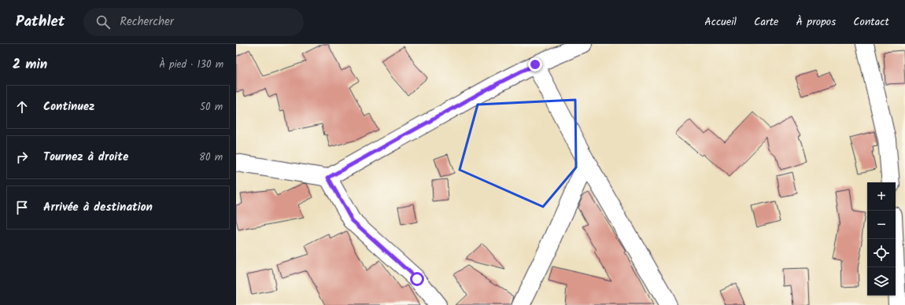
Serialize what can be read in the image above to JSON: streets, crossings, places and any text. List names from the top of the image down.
{
  "page": {
    "header": "Pathlet",
    "search": "Rechercher",
    "nav": [
      "Accueil",
      "Carte",
      "À propos",
      "Contact"
    ],
    "heading": ["2 min", "À pied · 130 m"],
    "list": [
      ["Continuez", "50 m"],
      ["Tournez à droite", "80 m"],
      "Arrivée à destination"
    ],
    "map_buttons": ["+", "−"]
  }
}
